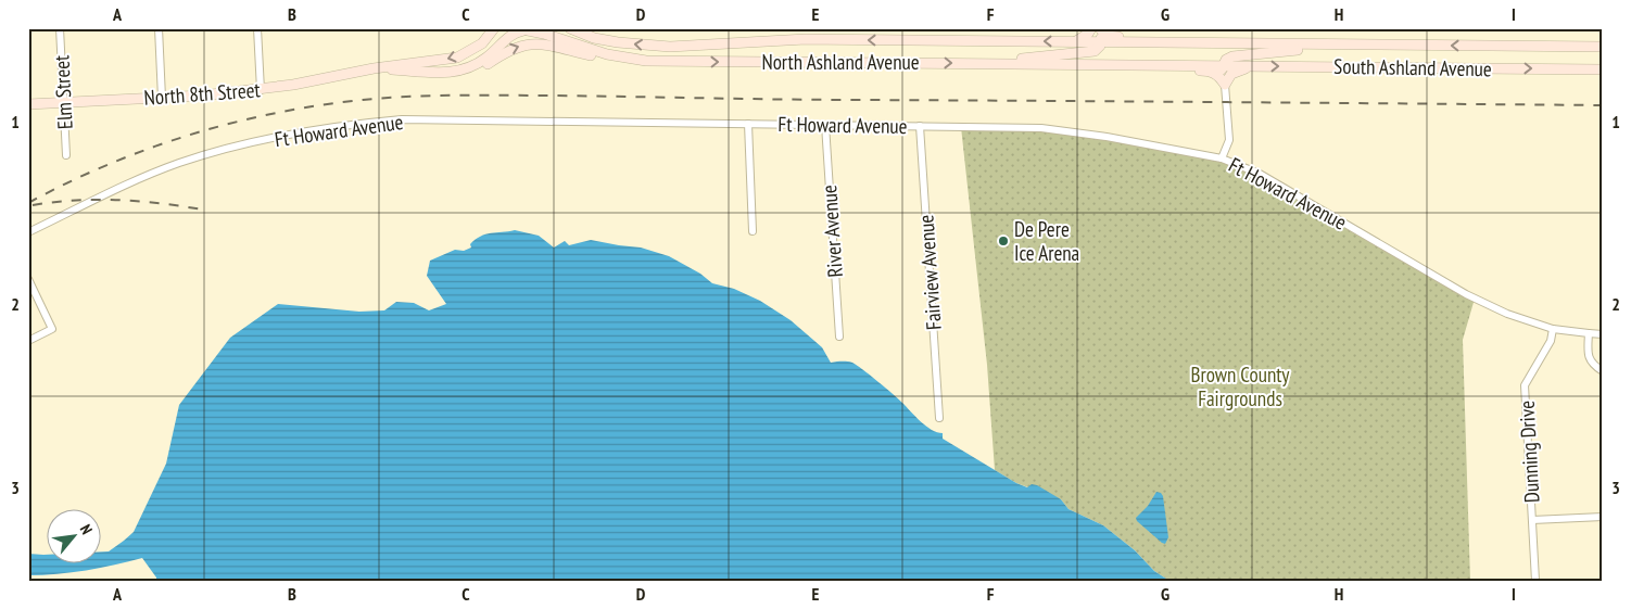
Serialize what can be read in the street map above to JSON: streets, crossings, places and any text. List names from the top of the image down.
{
  "streets": {
    "main road": ["North Ashland Avenue", "South Ashland Avenue", "North 8th Street"],
    "street": [
      "Elm Street",
      "Ft Howard Avenue",
      "River Avenue",
      "Fairview Avenue",
      "Dunning Drive"
    ]
  },
  "crossings": [
    ["North Ashland Avenue", "South Ashland Avenue"],
    ["North Ashland Avenue", "North 8th Street"],
    ["Elm Street", "North 8th Street"],
    ["Ft Howard Avenue", "River Avenue"],
    ["Ft Howard Avenue", "Fairview Avenue"],
    ["Ft Howard Avenue", "Dunning Drive"]
  ],
  "parks": ["Brown County Fairgrounds"],
  "places": ["De Pere Ice Arena"],
  "north": "top right",
  "grid": {
    "columns": [
      "A",
      "B",
      "C",
      "D",
      "E",
      "F",
      "G",
      "H",
      "I"
    ],
    "rows": ["1", "2", "3"]
  }
}
